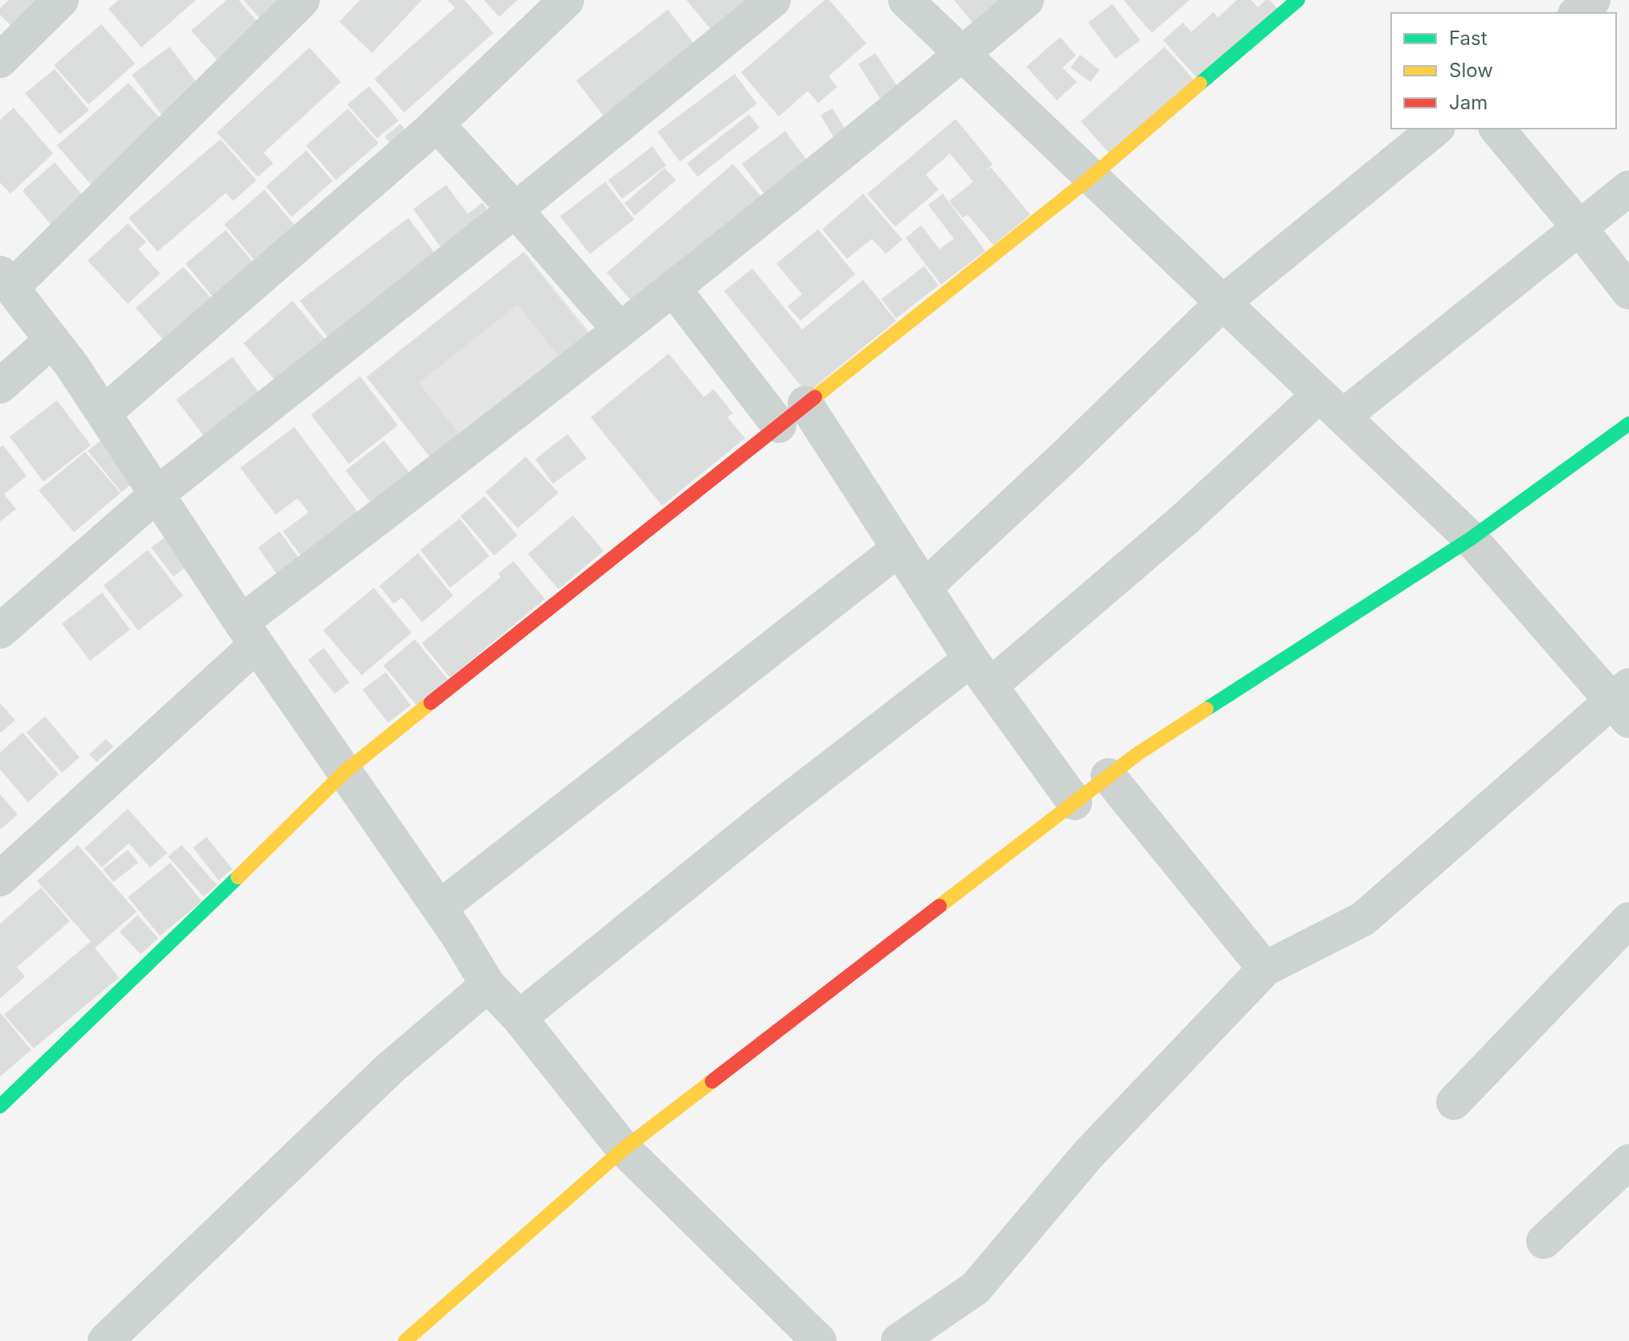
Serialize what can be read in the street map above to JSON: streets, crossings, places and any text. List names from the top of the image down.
{
  "legend": ["Fast", "Slow", "Jam"]
}
